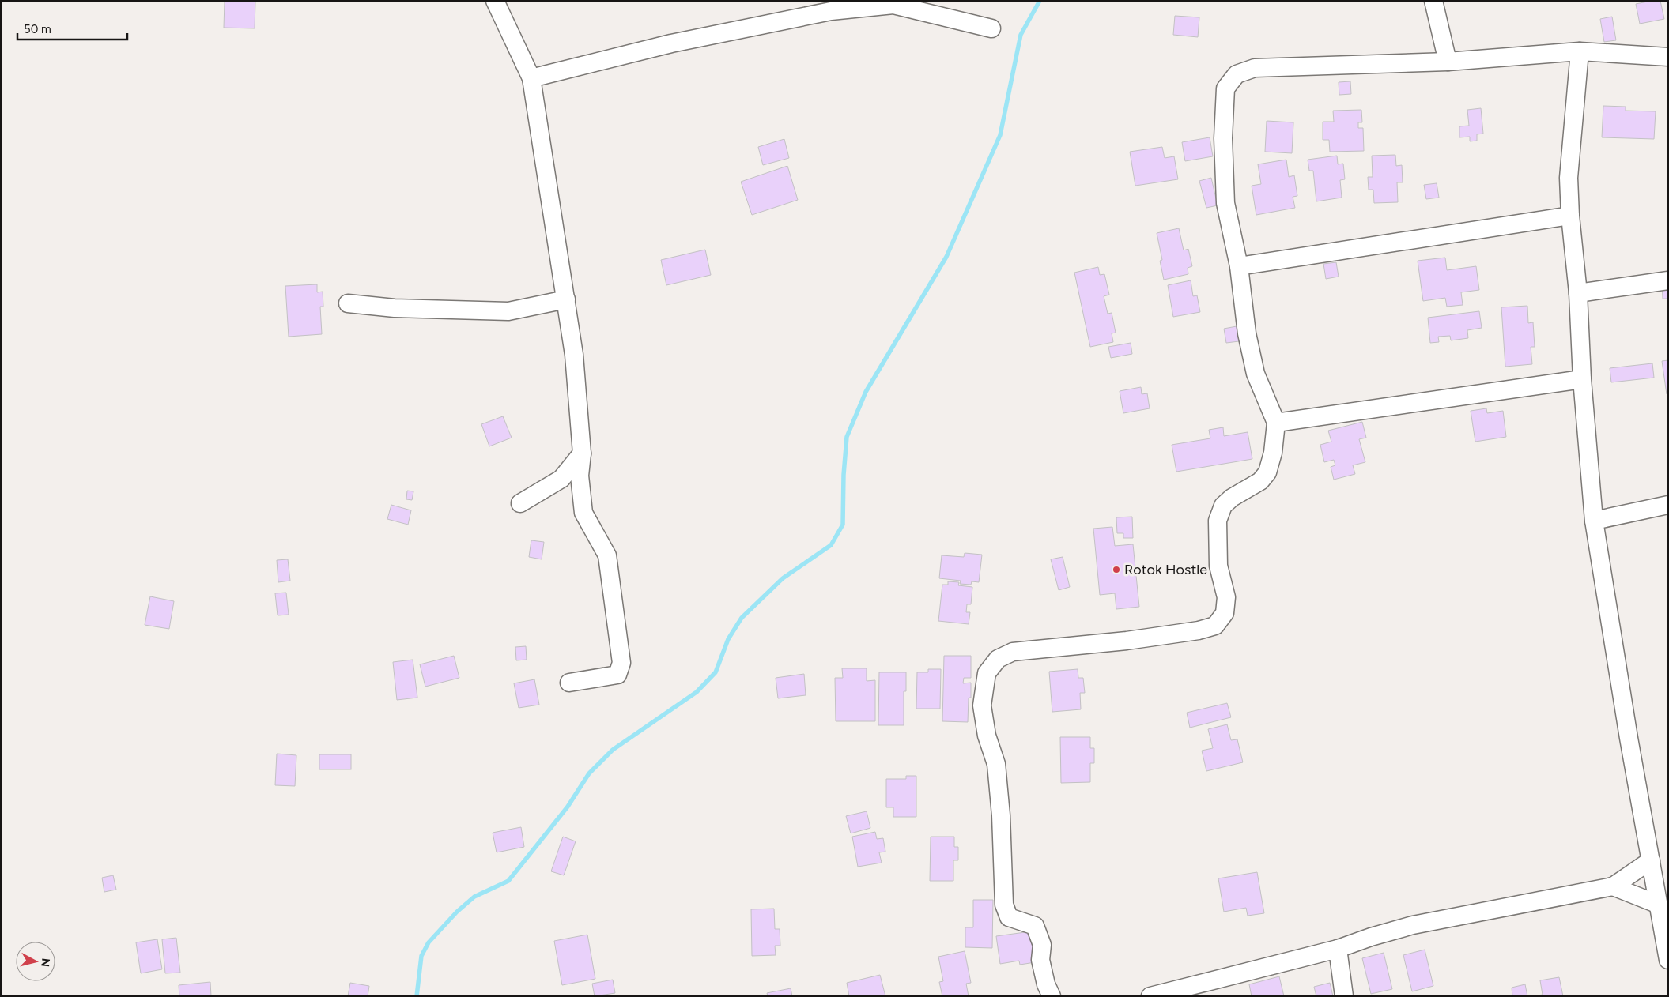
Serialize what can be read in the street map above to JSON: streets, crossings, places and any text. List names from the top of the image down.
{
  "places": ["Rotok Hostle"],
  "scale_bar": "50 m",
  "north": "right"
}
